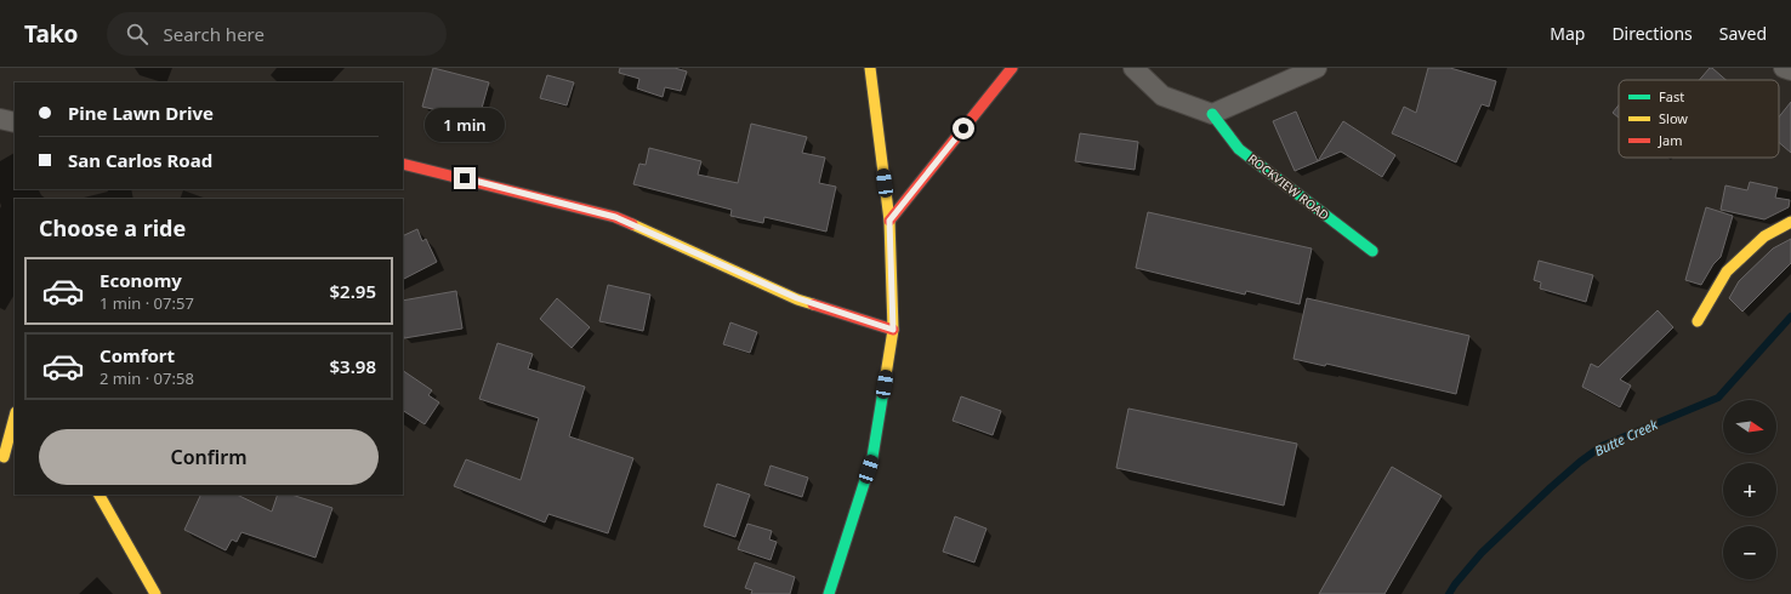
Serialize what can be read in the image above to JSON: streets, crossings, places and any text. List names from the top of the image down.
{
  "streets": {
    "street": ["ROCKVIEW ROAD"]
  },
  "water": ["Butte Creek"],
  "legend": ["Fast", "Slow", "Jam"],
  "north": "right",
  "page": {
    "header": "Tako",
    "search": "Search here",
    "nav": ["Map", "Directions", "Saved"],
    "banner": ["Pine Lawn Drive", "San Carlos Road"],
    "bubble": "1 min",
    "heading": "Choose a ride",
    "list": [
      {
        "name": "Economy",
        "note": "1 min · 07:57",
        "value": "$2.95"
      },
      {
        "name": "Comfort",
        "note": "2 min · 07:58",
        "value": "$3.98"
      }
    ],
    "map_buttons": ["+", "−"],
    "buttons": "Confirm"
  }
}
